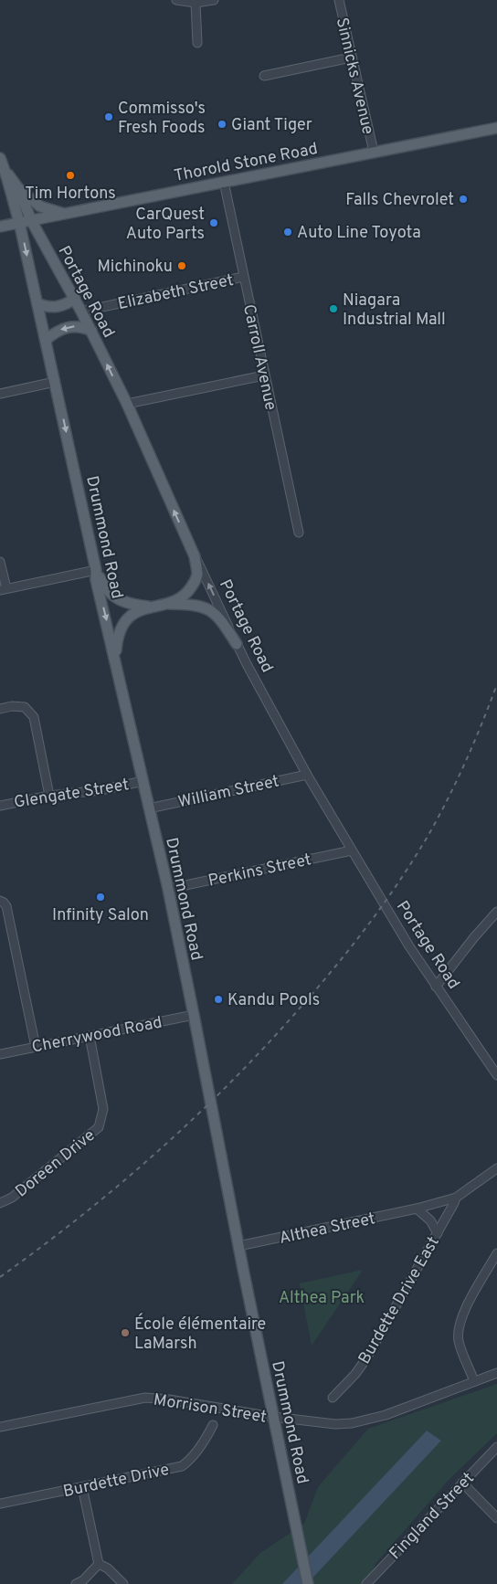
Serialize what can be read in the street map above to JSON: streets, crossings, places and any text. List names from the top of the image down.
{
  "streets": {
    "main road": ["Thorold Stone Road", "Portage Road", "Drummond Road"],
    "street": [
      "Sinnicks Avenue",
      "Elizabeth Street",
      "Carroll Avenue",
      "William Street",
      "Glengate Street",
      "Perkins Street",
      "Cherrywood Road",
      "Doreen Drive",
      "Althea Street",
      "Burdette Drive East",
      "Morrison Street",
      "Burdette Drive",
      "Fingland Street"
    ]
  },
  "crossings": [
    ["Sinnicks Avenue", "Thorold Stone Road"],
    ["Thorold Stone Road", "Portage Road"],
    ["Thorold Stone Road", "Carroll Avenue"],
    ["Thorold Stone Road", "Drummond Road"],
    ["Portage Road", "Elizabeth Street"],
    ["Portage Road", "Drummond Road"],
    ["Portage Road", "William Street"],
    ["Portage Road", "Perkins Street"],
    ["Elizabeth Street", "Carroll Avenue"],
    ["Drummond Road", "William Street"],
    ["Drummond Road", "Glengate Street"],
    ["Drummond Road", "Perkins Street"],
    ["Drummond Road", "Cherrywood Road"],
    ["Drummond Road", "Althea Street"],
    ["Drummond Road", "Morrison Street"],
    ["Cherrywood Road", "Doreen Drive"],
    ["Althea Street", "Burdette Drive East"]
  ],
  "parks": ["Althea Park"],
  "places": [
    "Commisso's Fresh Foods",
    "Giant Tiger",
    "Tim Hortons",
    "Falls Chevrolet",
    "CarQuest Auto Parts",
    "Auto Line Toyota",
    "Michinoku",
    "Niagara Industrial Mall",
    "Infinity Salon",
    "Kandu Pools",
    "École élémentaire LaMarsh"
  ]
}
